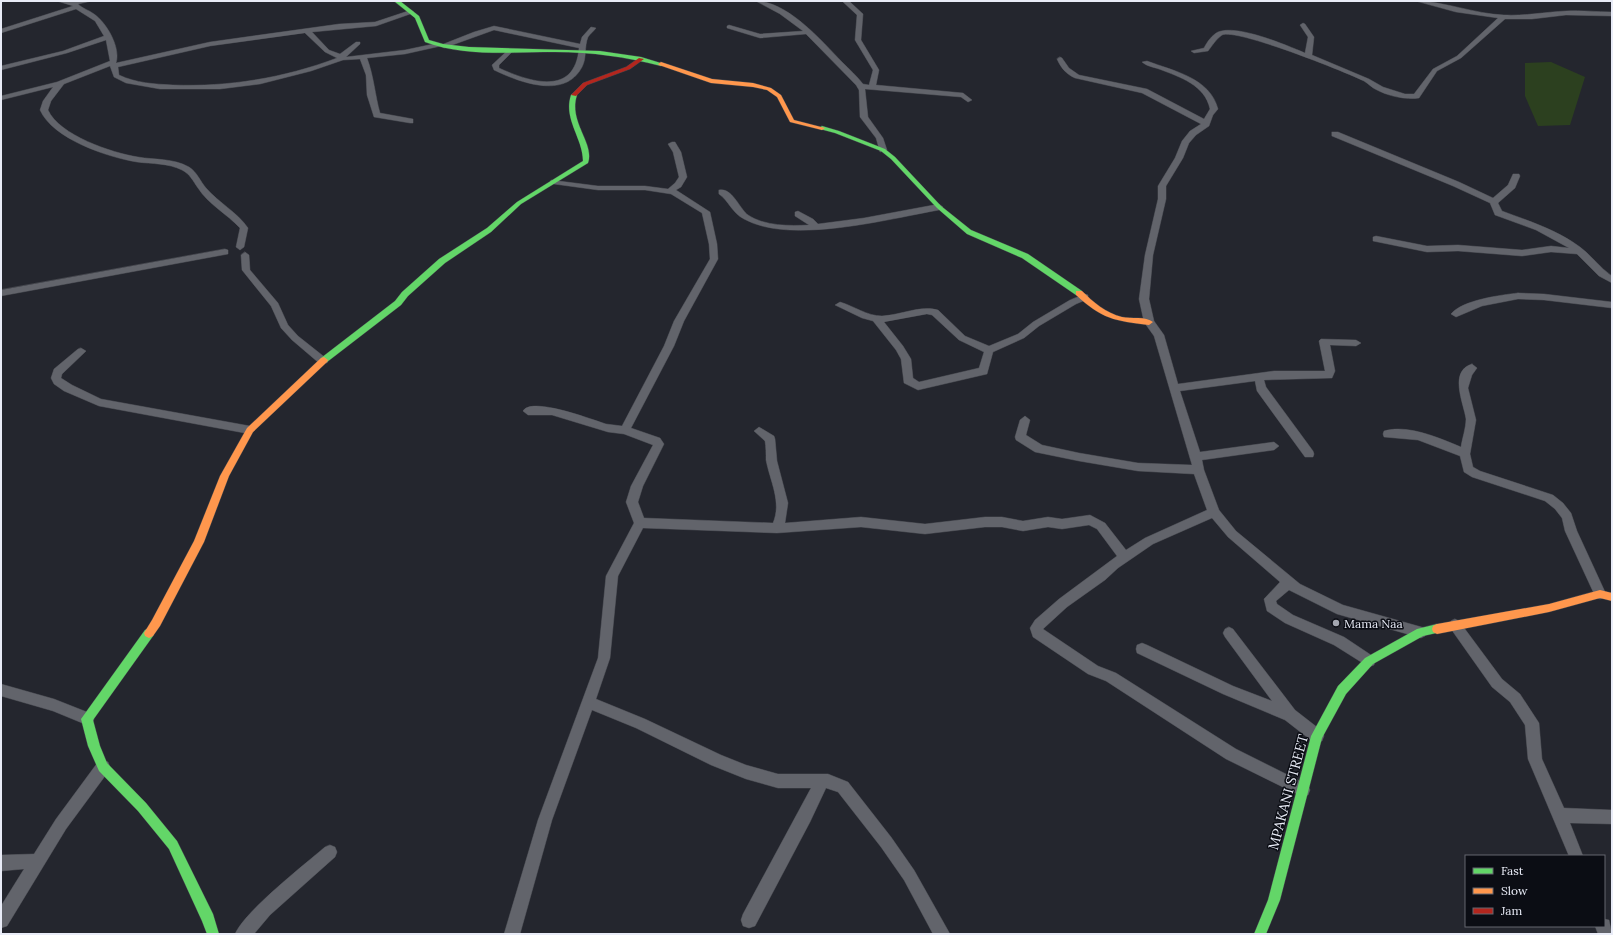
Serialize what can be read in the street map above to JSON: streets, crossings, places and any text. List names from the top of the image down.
{
  "streets": {
    "street": ["MPAKANI STREET"]
  },
  "places": ["Mama Naa"],
  "legend": ["Fast", "Slow", "Jam"]
}
